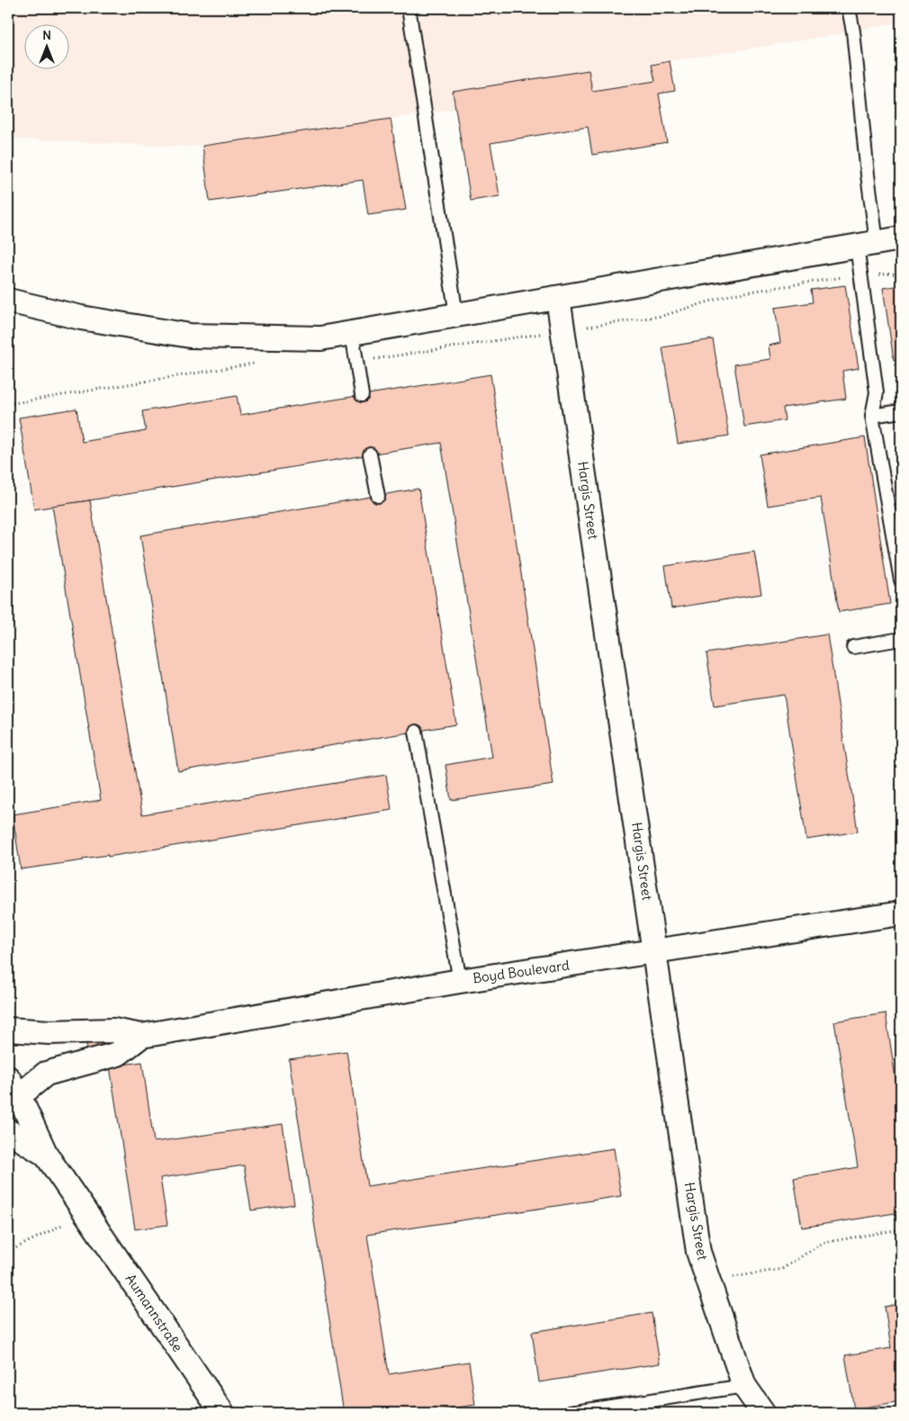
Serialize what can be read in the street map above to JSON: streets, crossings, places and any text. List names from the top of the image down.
{
  "streets": {
    "street": ["Hargis Street", "Boyd Boulevard", "Aumannstraße"]
  },
  "crossings": [
    ["Hargis Street", "Boyd Boulevard"],
    ["Boyd Boulevard", "Aumannstraße"]
  ],
  "north": "top"
}
